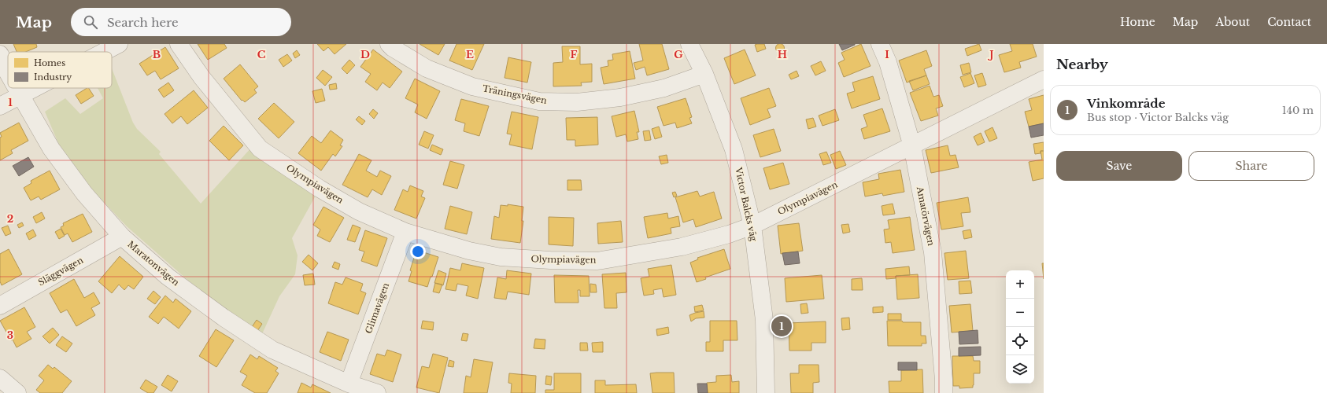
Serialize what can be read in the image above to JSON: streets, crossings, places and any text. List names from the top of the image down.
{
  "streets": {
    "street": [
      "Träningsvägen",
      "Olympiavägen",
      "Victor Balcks väg",
      "Amatörvägen",
      "Maratonvägen",
      "Släggvägen",
      "Glimavägen"
    ]
  },
  "crossings": [
    ["Träningsvägen", "Victor Balcks väg"],
    ["Olympiavägen", "Victor Balcks väg"],
    ["Olympiavägen", "Amatörvägen"],
    ["Olympiavägen", "Glimavägen"],
    ["Maratonvägen", "Släggvägen"],
    ["Maratonvägen", "Glimavägen"]
  ],
  "legend": ["Homes", "Industry"],
  "page": {
    "header": "Map",
    "search": "Search here",
    "nav": [
      "Home",
      "Map",
      "About",
      "Contact"
    ],
    "heading": "Nearby",
    "list": [
      {
        "mark": "1",
        "name": "Vinkområde",
        "note": "Bus stop · Victor Balcks väg",
        "value": "140 m"
      }
    ],
    "buttons": ["Save", "Share"],
    "map_buttons": ["+", "−"],
    "pins": "1"
  },
  "grid": {
    "columns": [
      "B",
      "C",
      "D",
      "E",
      "F",
      "G",
      "H",
      "I",
      "J"
    ],
    "rows": ["1", "2", "3"]
  }
}
